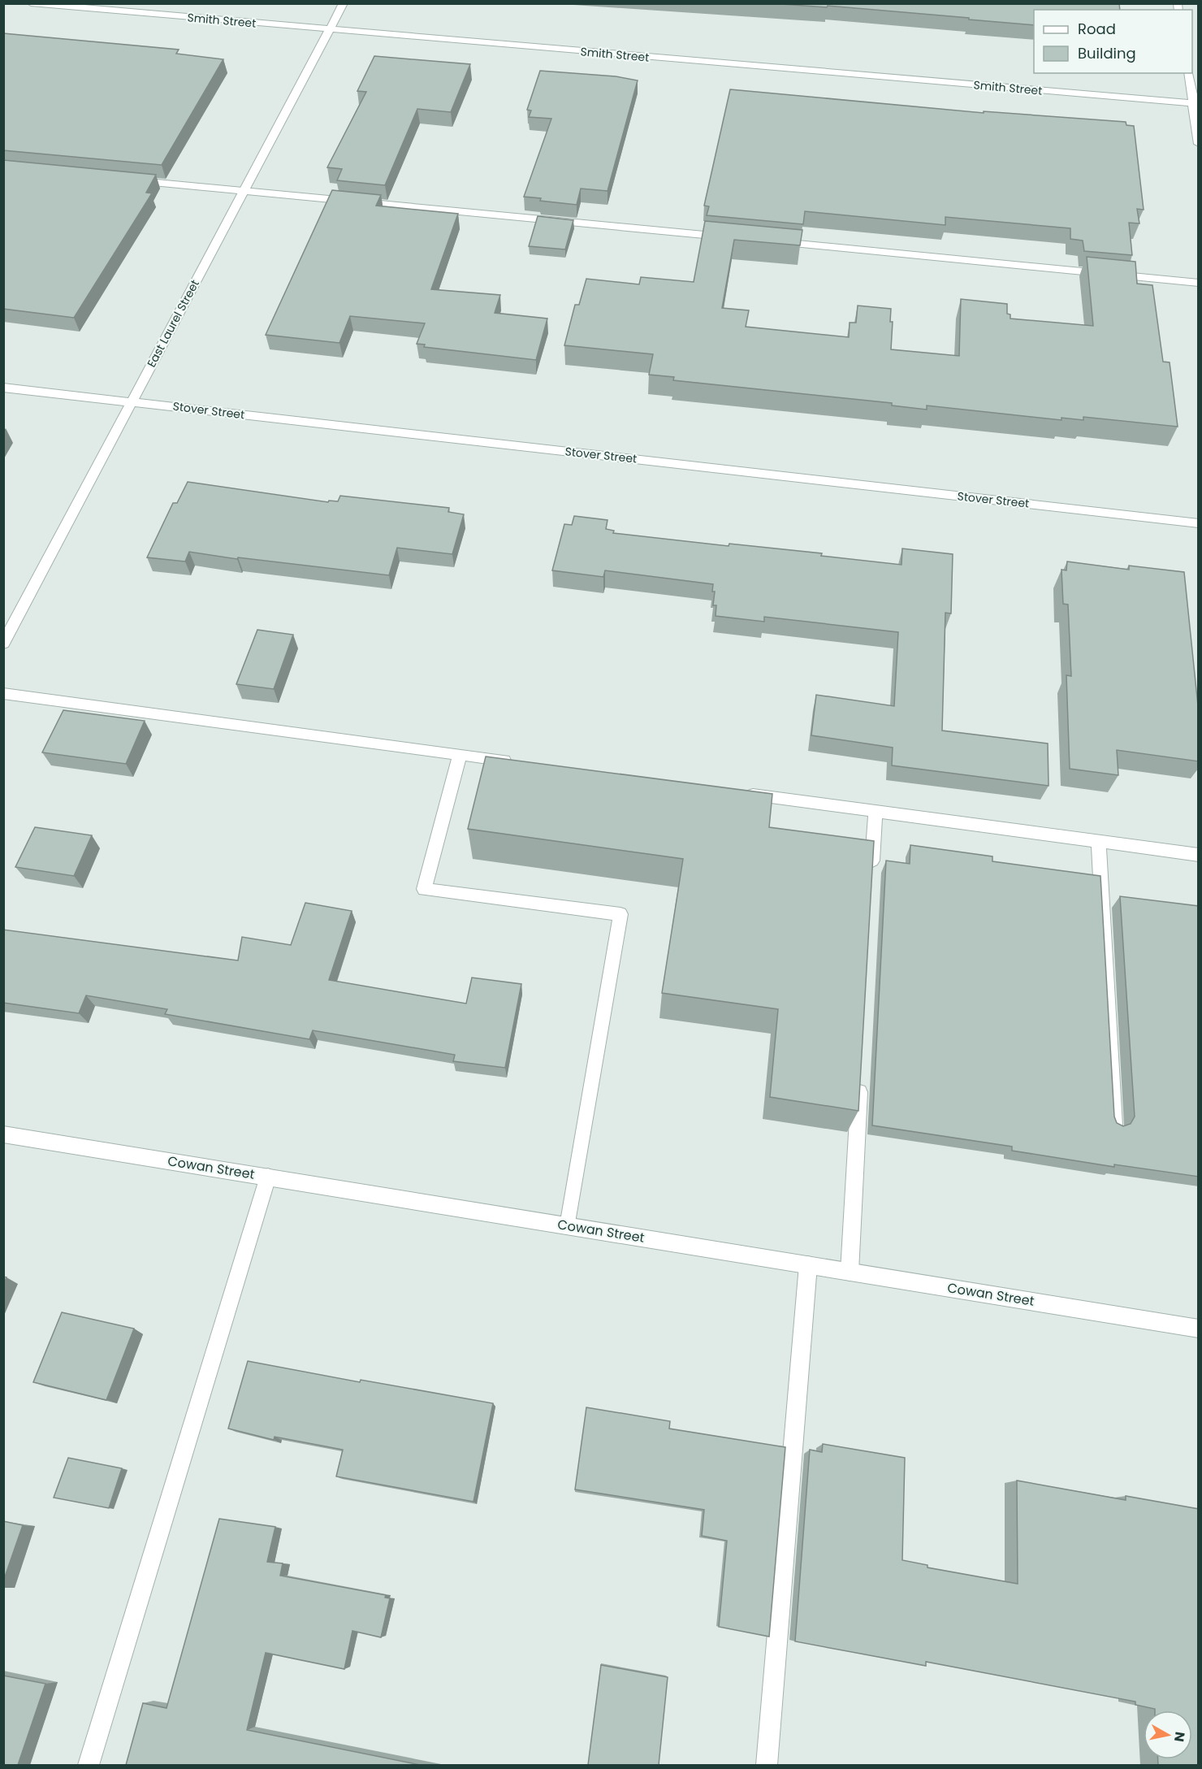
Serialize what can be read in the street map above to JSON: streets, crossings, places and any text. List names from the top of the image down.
{
  "streets": {
    "street": [
      "Smith Street",
      "East Laurel Street",
      "Stover Street",
      "Cowan Street"
    ]
  },
  "crossings": [
    ["Smith Street", "East Laurel Street"],
    ["East Laurel Street", "Stover Street"]
  ],
  "legend": ["Road", "Building"],
  "north": "right"
}
